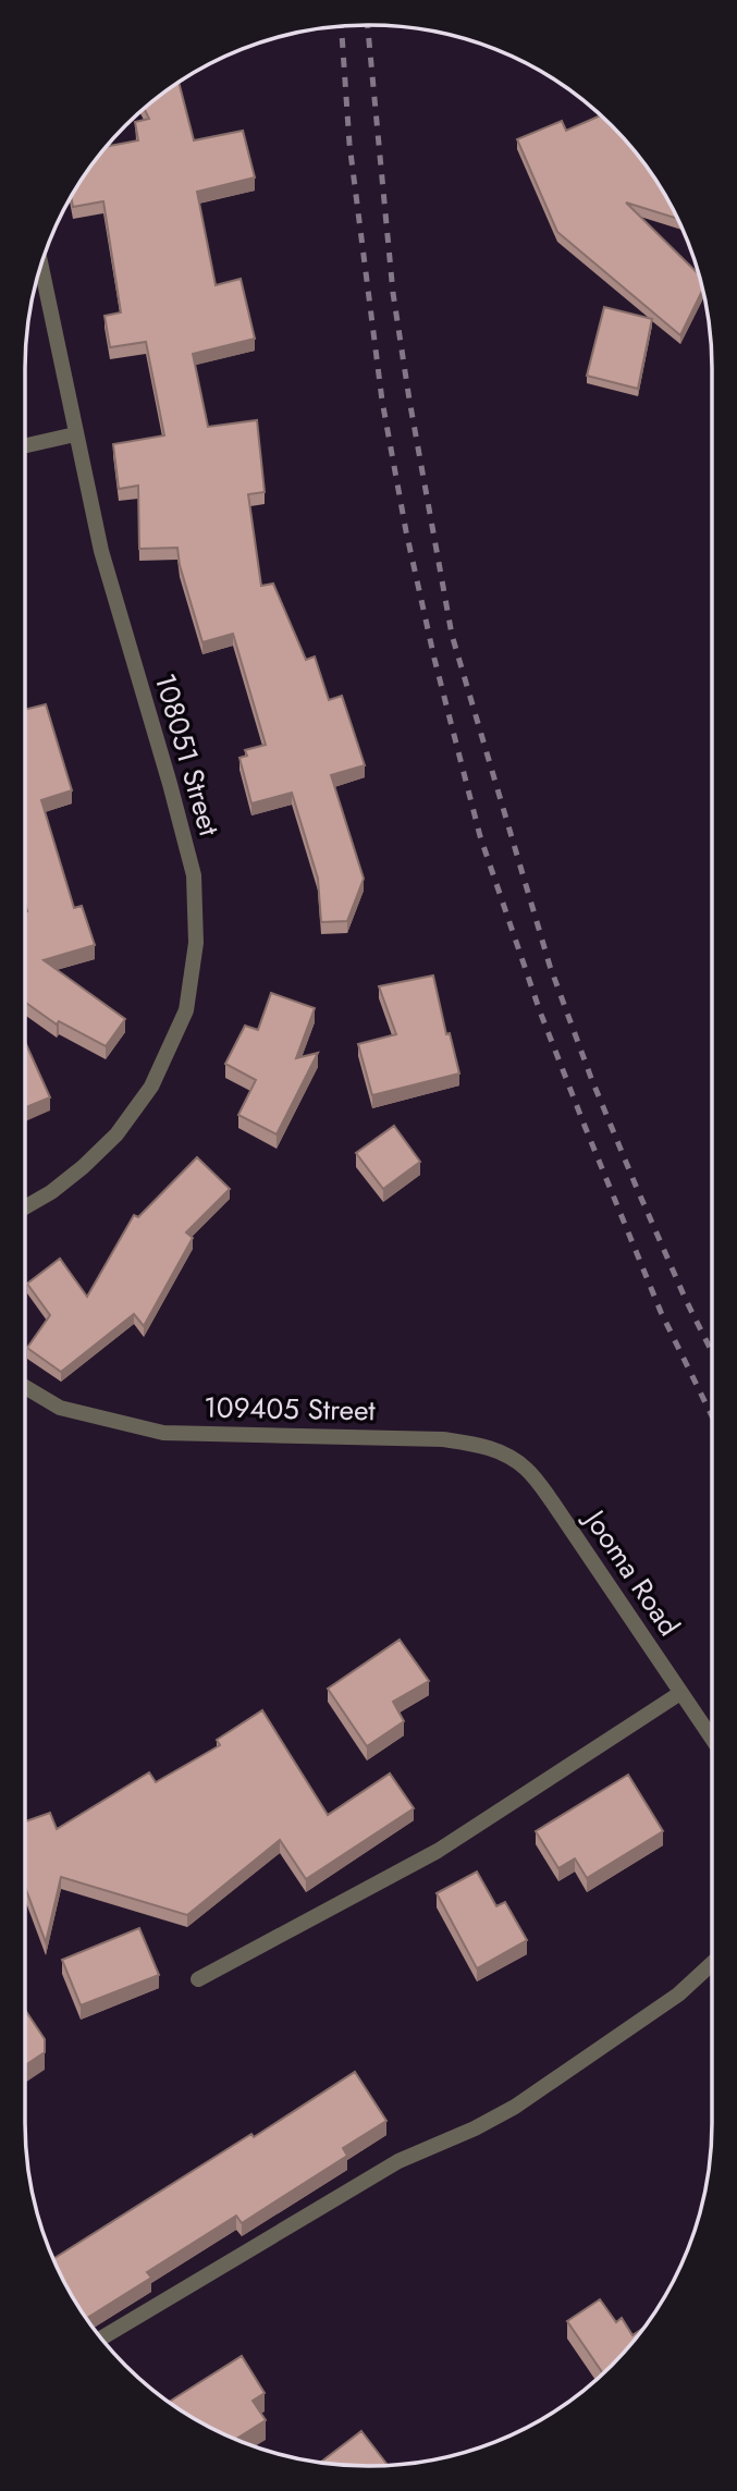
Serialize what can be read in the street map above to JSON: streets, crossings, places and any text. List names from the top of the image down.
{
  "streets": {
    "street": ["108051 Street", "109405 Street", "Jooma Road"]
  },
  "crossings": [
    ["109405 Street", "Jooma Road"]
  ]
}
